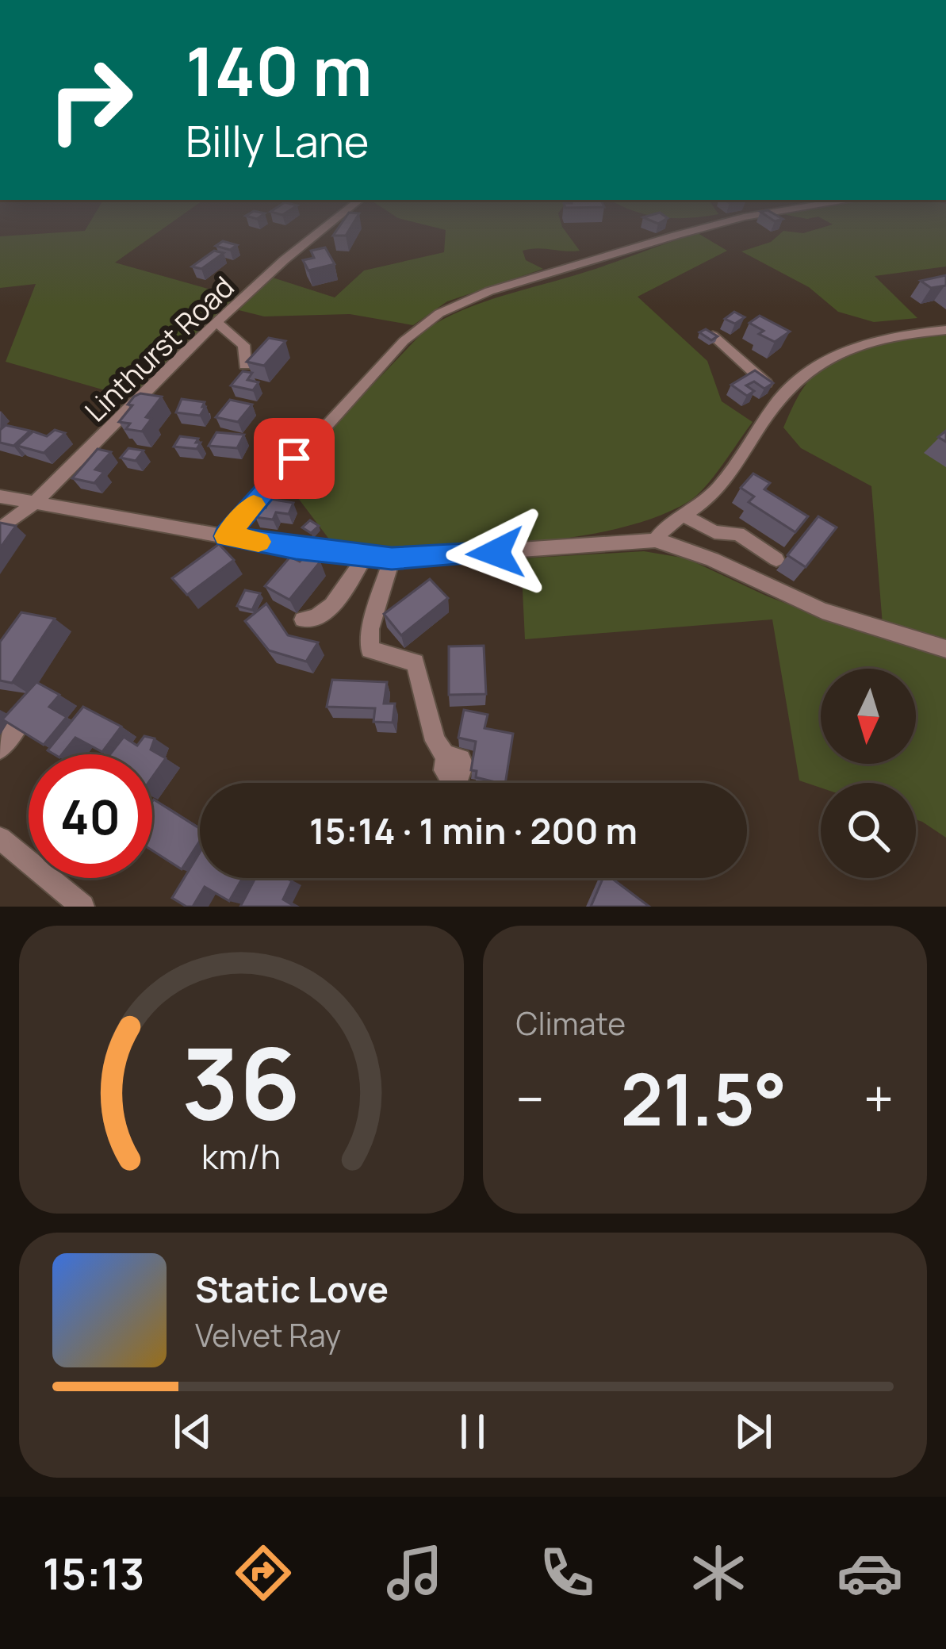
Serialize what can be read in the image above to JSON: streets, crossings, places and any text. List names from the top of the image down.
{
  "streets": {
    "street": ["Linthurst Road"]
  },
  "north": "bottom",
  "page": {
    "turn": ["140 m", "Billy Lane"],
    "limit": "40",
    "trip": "15:14 · 1 min · 200 m",
    "tile": "Climate",
    "heat": ["−", "21.5°", "+"],
    "song": ["Static Love", "Velvet Ray"],
    "tabs": "15:13",
    "gauge": ["36", "km/h"]
  }
}
